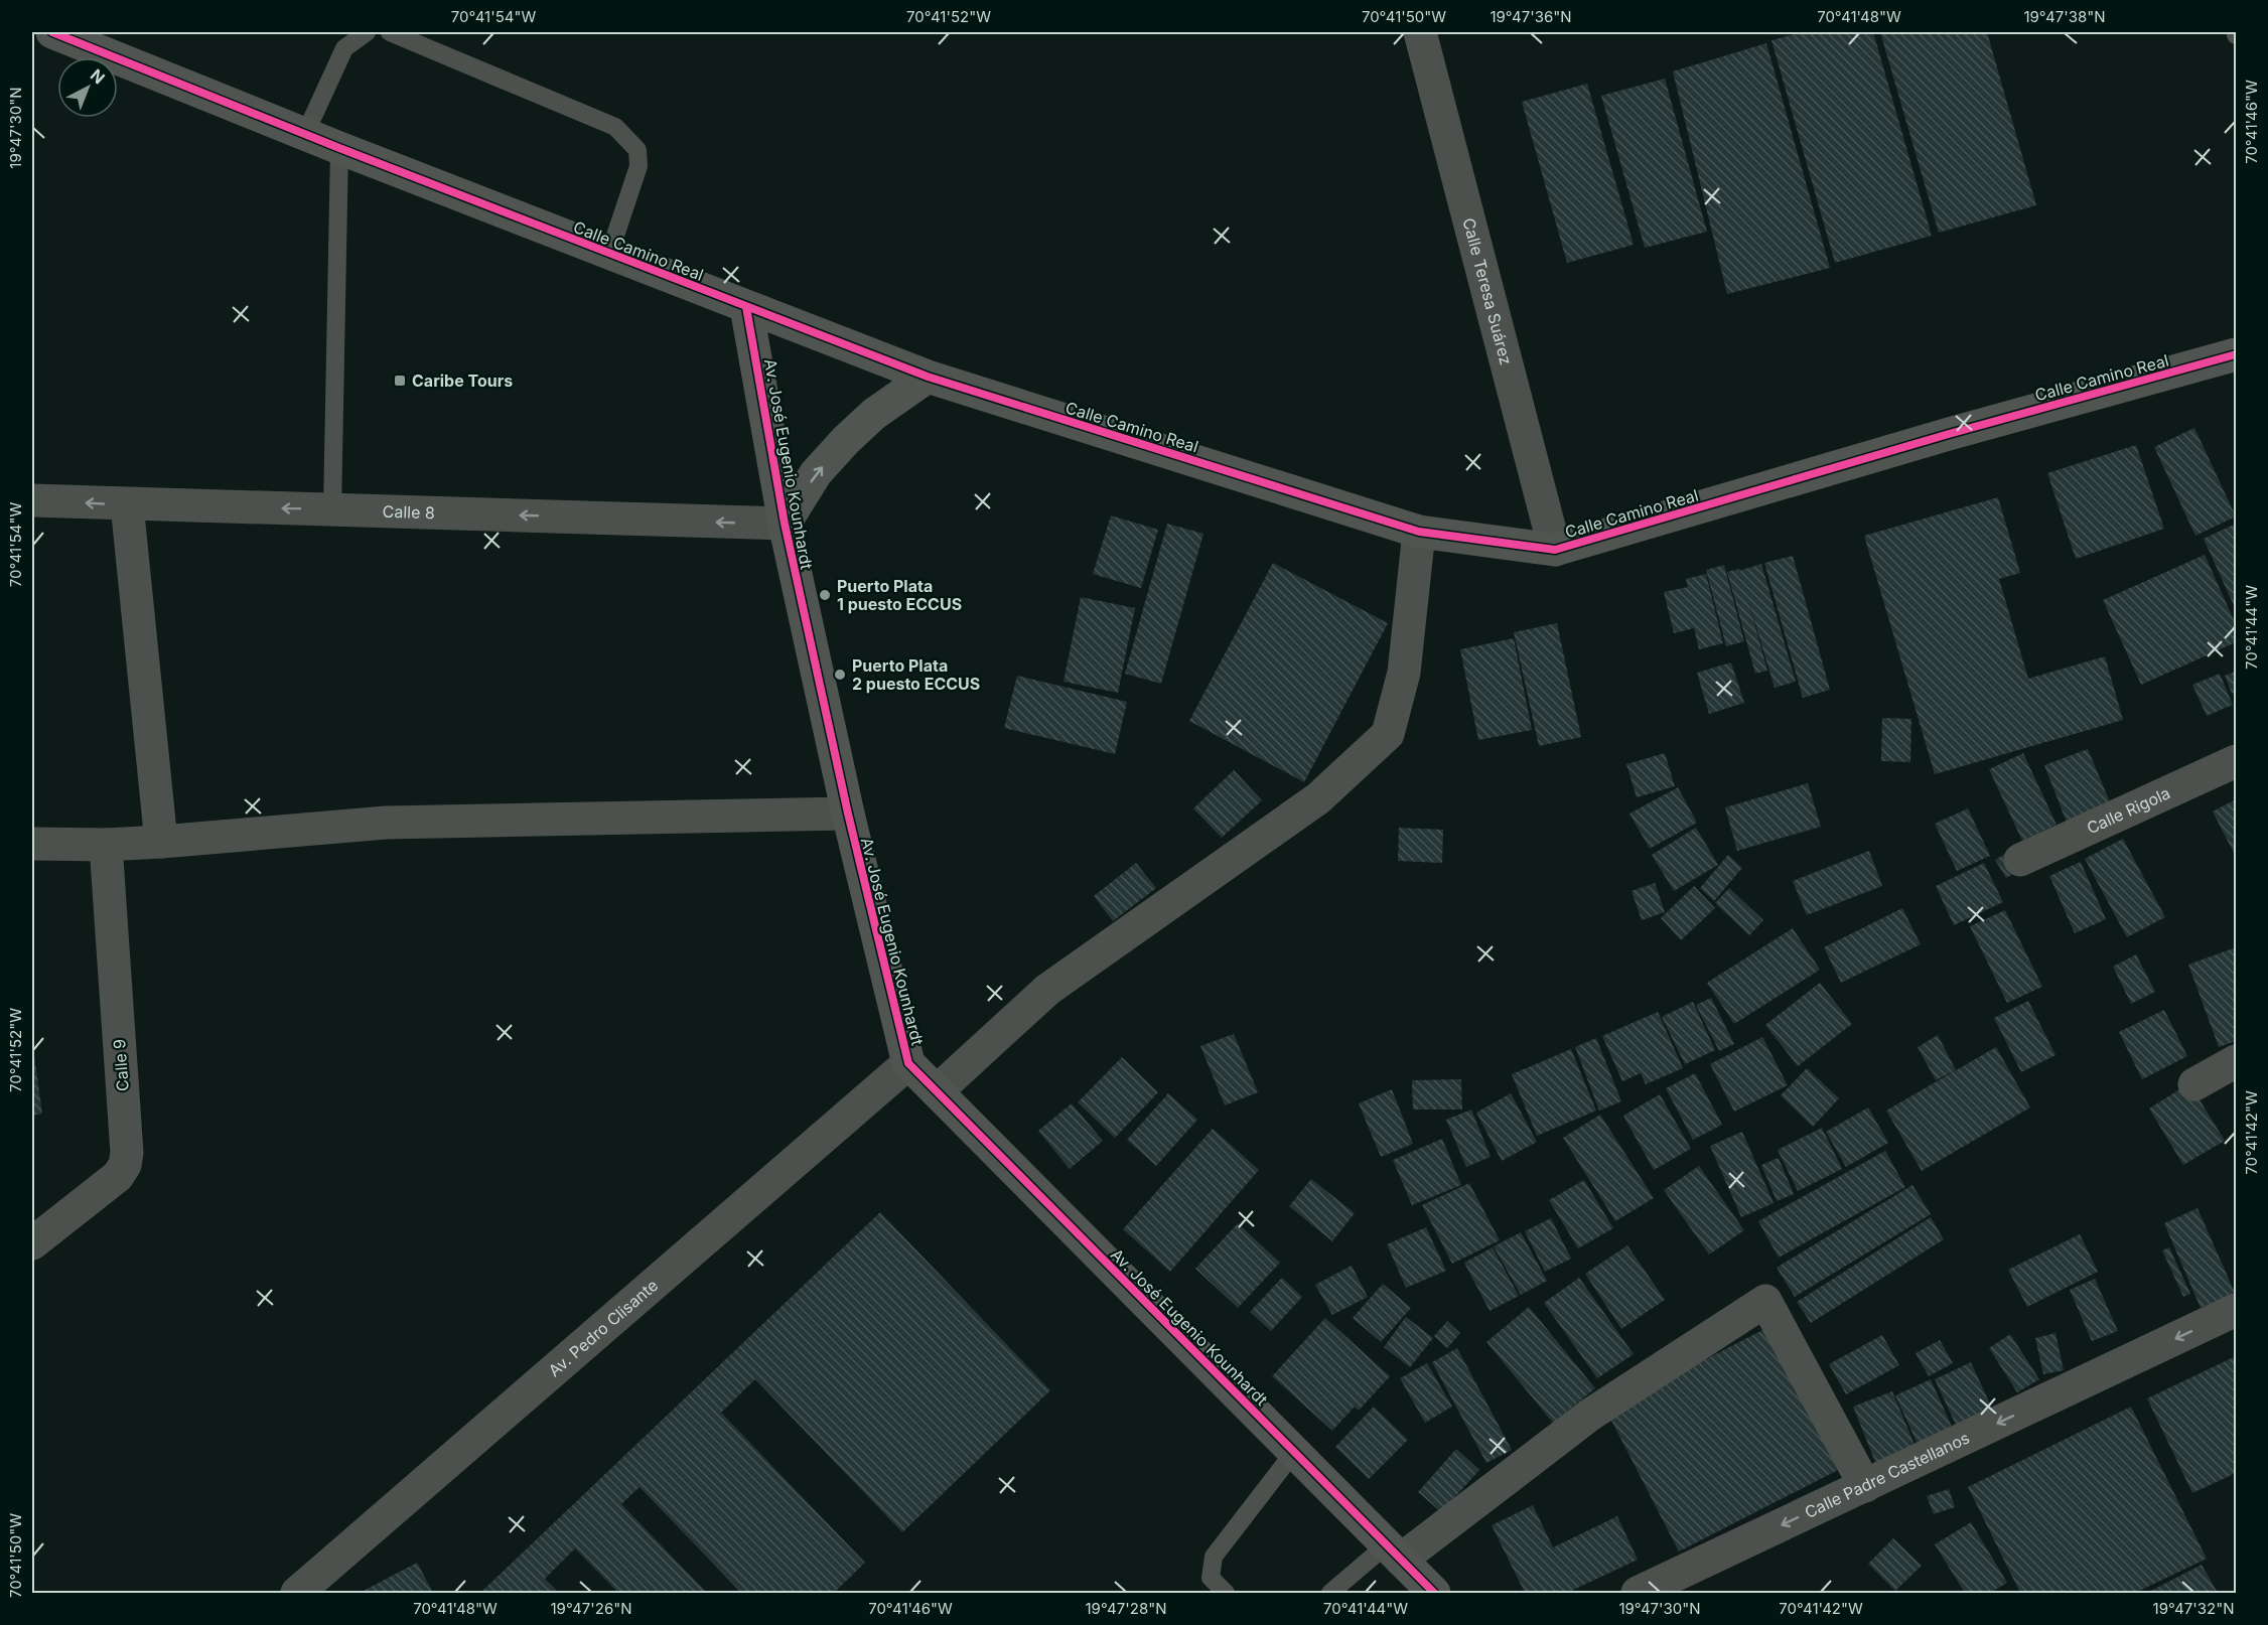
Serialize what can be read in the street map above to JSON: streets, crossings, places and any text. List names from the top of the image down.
{
  "streets": {
    "street": [
      "Calle Camino Real",
      "Calle Teresa Suárez",
      "Av. José Eugenio Kounhardt",
      "Calle 8",
      "Calle Rigola",
      "Calle 9",
      "Av. Pedro Clisante",
      "Calle Padre Castellanos"
    ]
  },
  "crossings": [
    ["Calle Camino Real", "Calle Teresa Suárez"],
    ["Calle Camino Real", "Av. José Eugenio Kounhardt"],
    ["Av. José Eugenio Kounhardt", "Calle 8"],
    ["Av. José Eugenio Kounhardt", "Av. Pedro Clisante"]
  ],
  "one_way": ["Calle 8", "Calle Padre Castellanos"],
  "places": {
    "transit": ["Caribe Tours"],
    "other": ["Puerto Plata 1 puesto ECCUS", "Puerto Plata 2 puesto ECCUS"]
  },
  "north": "top right",
  "coordinates": [
    "70°41'54\"W",
    "70°41'52\"W",
    "70°41'50\"W",
    "19°47'36\"N",
    "70°41'48\"W",
    "19°47'38\"N",
    "70°41'46\"W",
    "19°47'30\"N",
    "70°41'44\"W",
    "70°41'42\"W",
    "19°47'26\"N",
    "19°47'28\"N",
    "19°47'32\"N"
  ]
}
